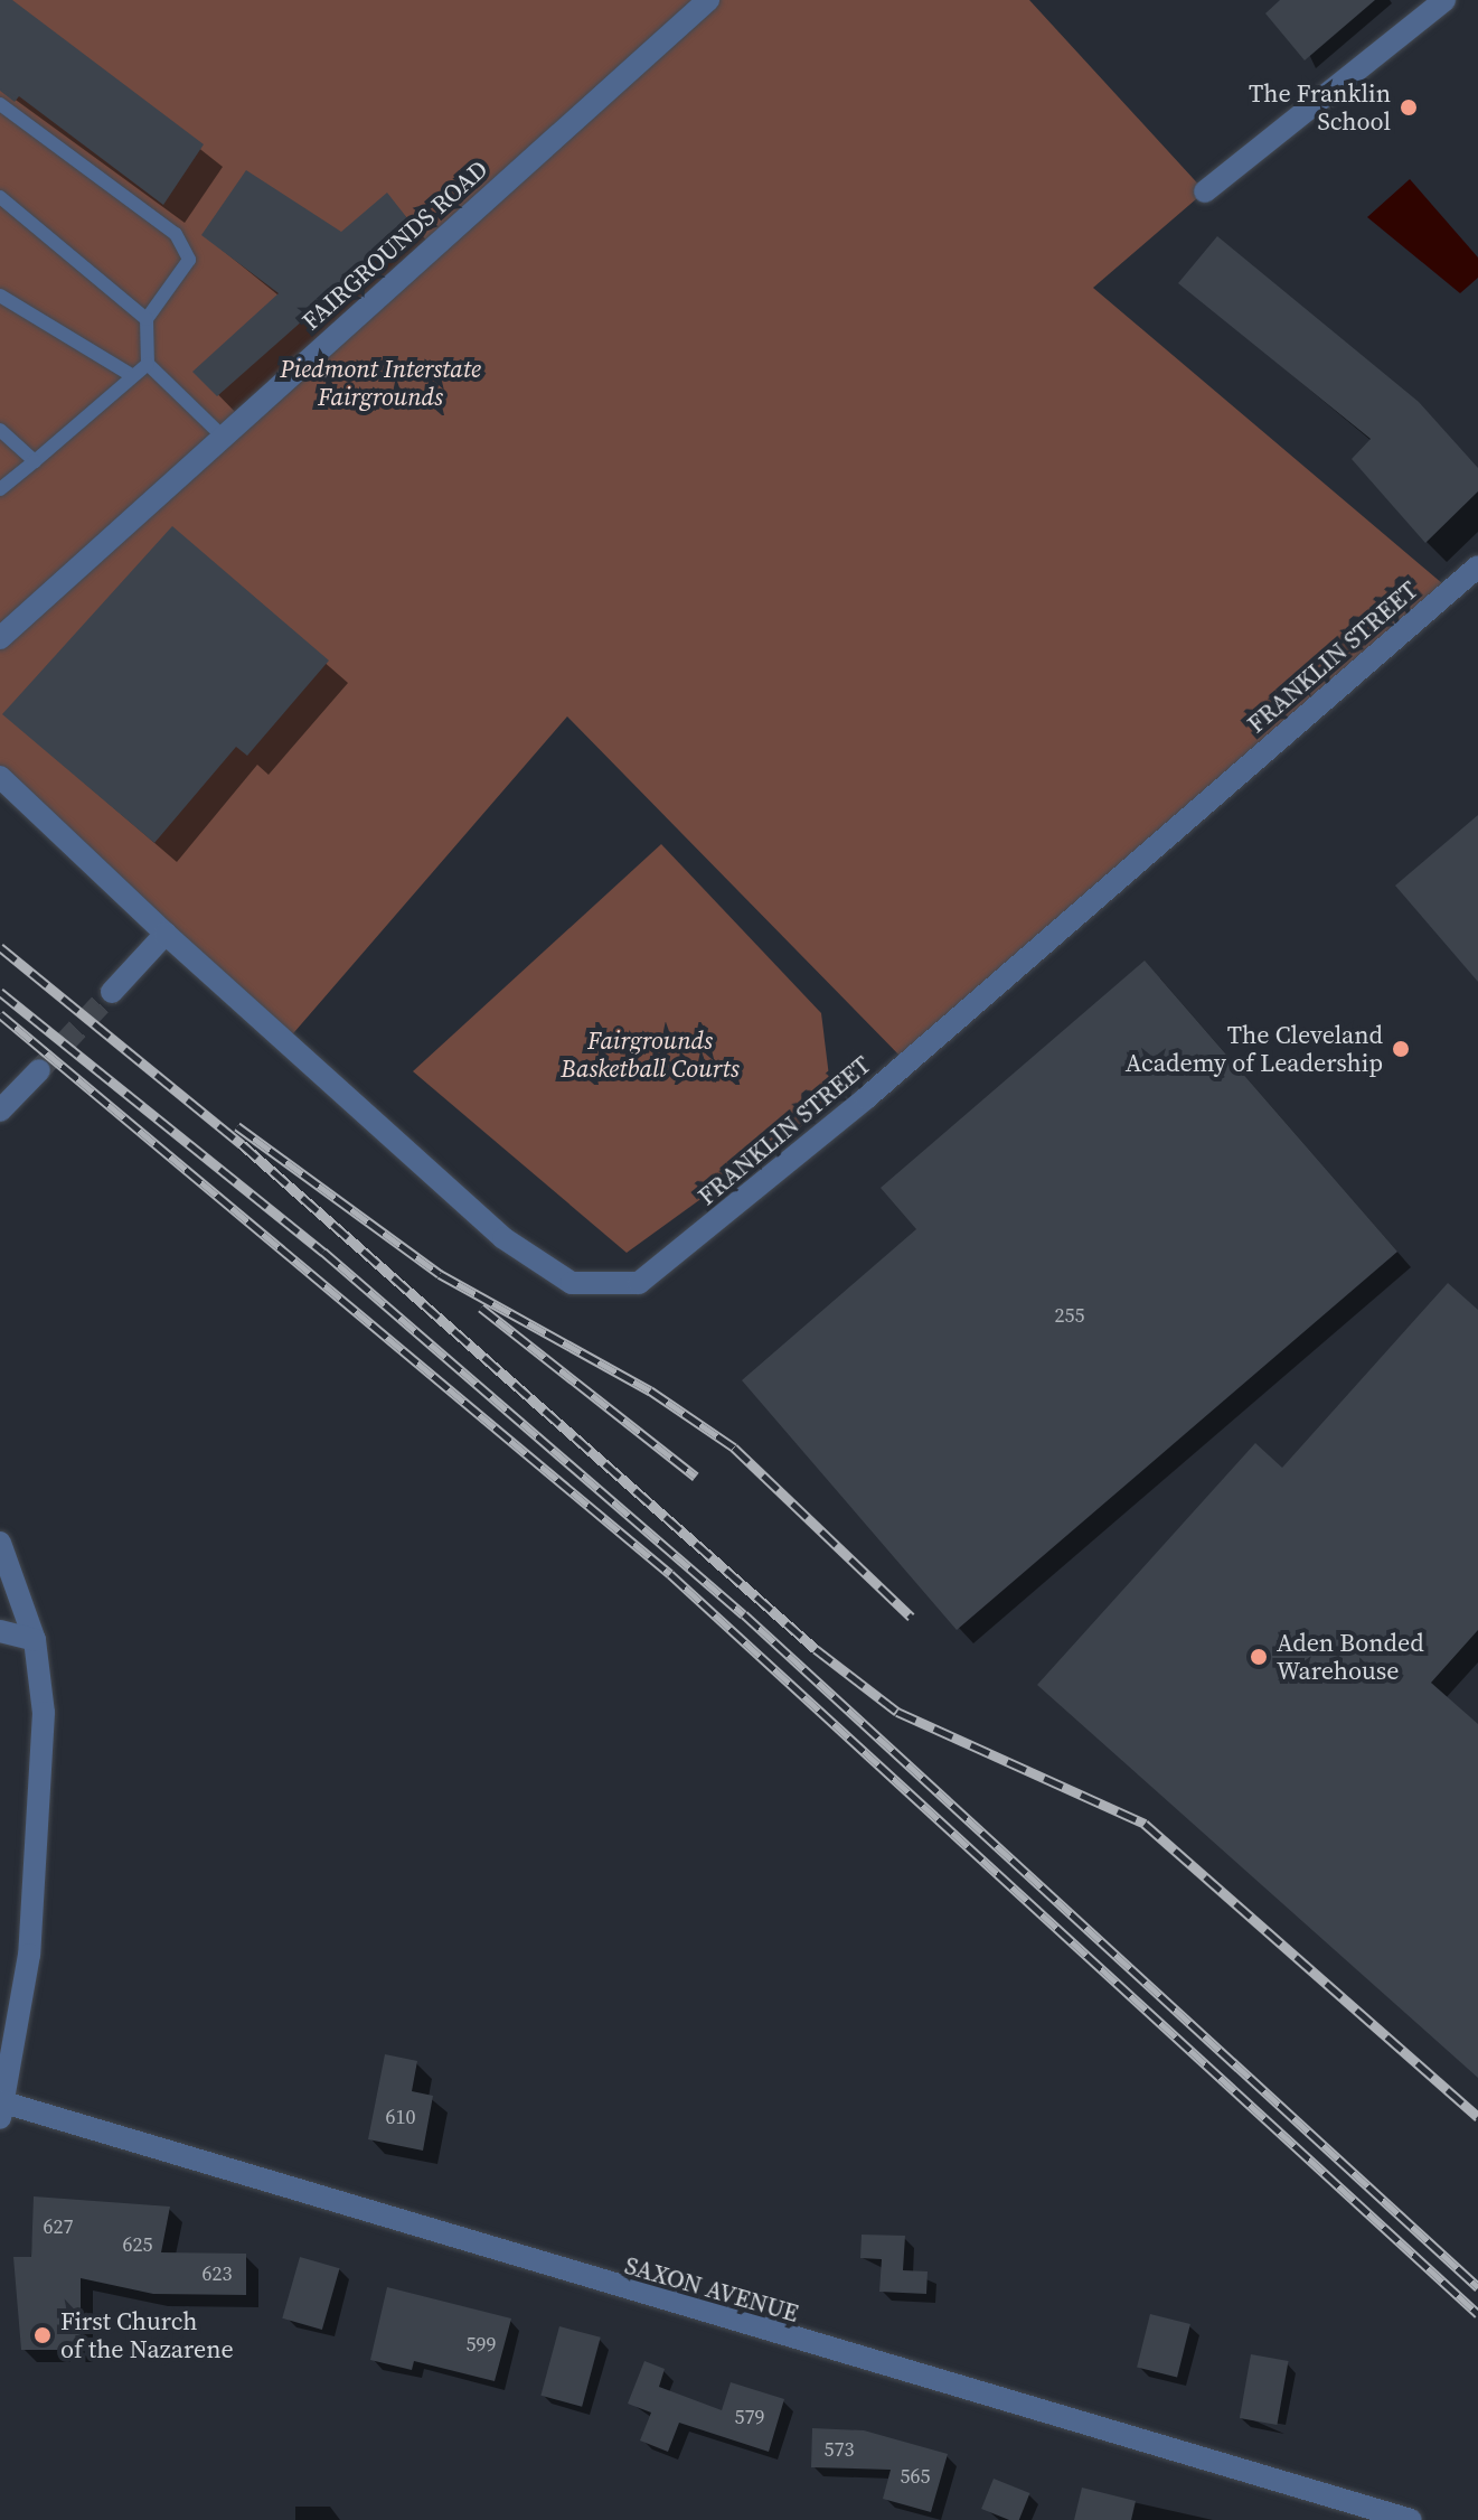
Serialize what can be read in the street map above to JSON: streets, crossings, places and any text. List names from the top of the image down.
{
  "streets": {
    "street": ["FAIRGROUNDS ROAD", "FRANKLIN STREET", "SAXON AVENUE"]
  },
  "parks": ["Piedmont Interstate Fairgrounds", "Fairgrounds Basketball Courts"],
  "places": [
    "The Franklin School",
    "The Cleveland Academy of Leadership",
    "Aden Bonded Warehouse",
    "First Church of the Nazarene"
  ],
  "house_numbers": [
    "255",
    "610",
    "627",
    "625",
    "623",
    "599",
    "579",
    "573",
    "565"
  ]
}
